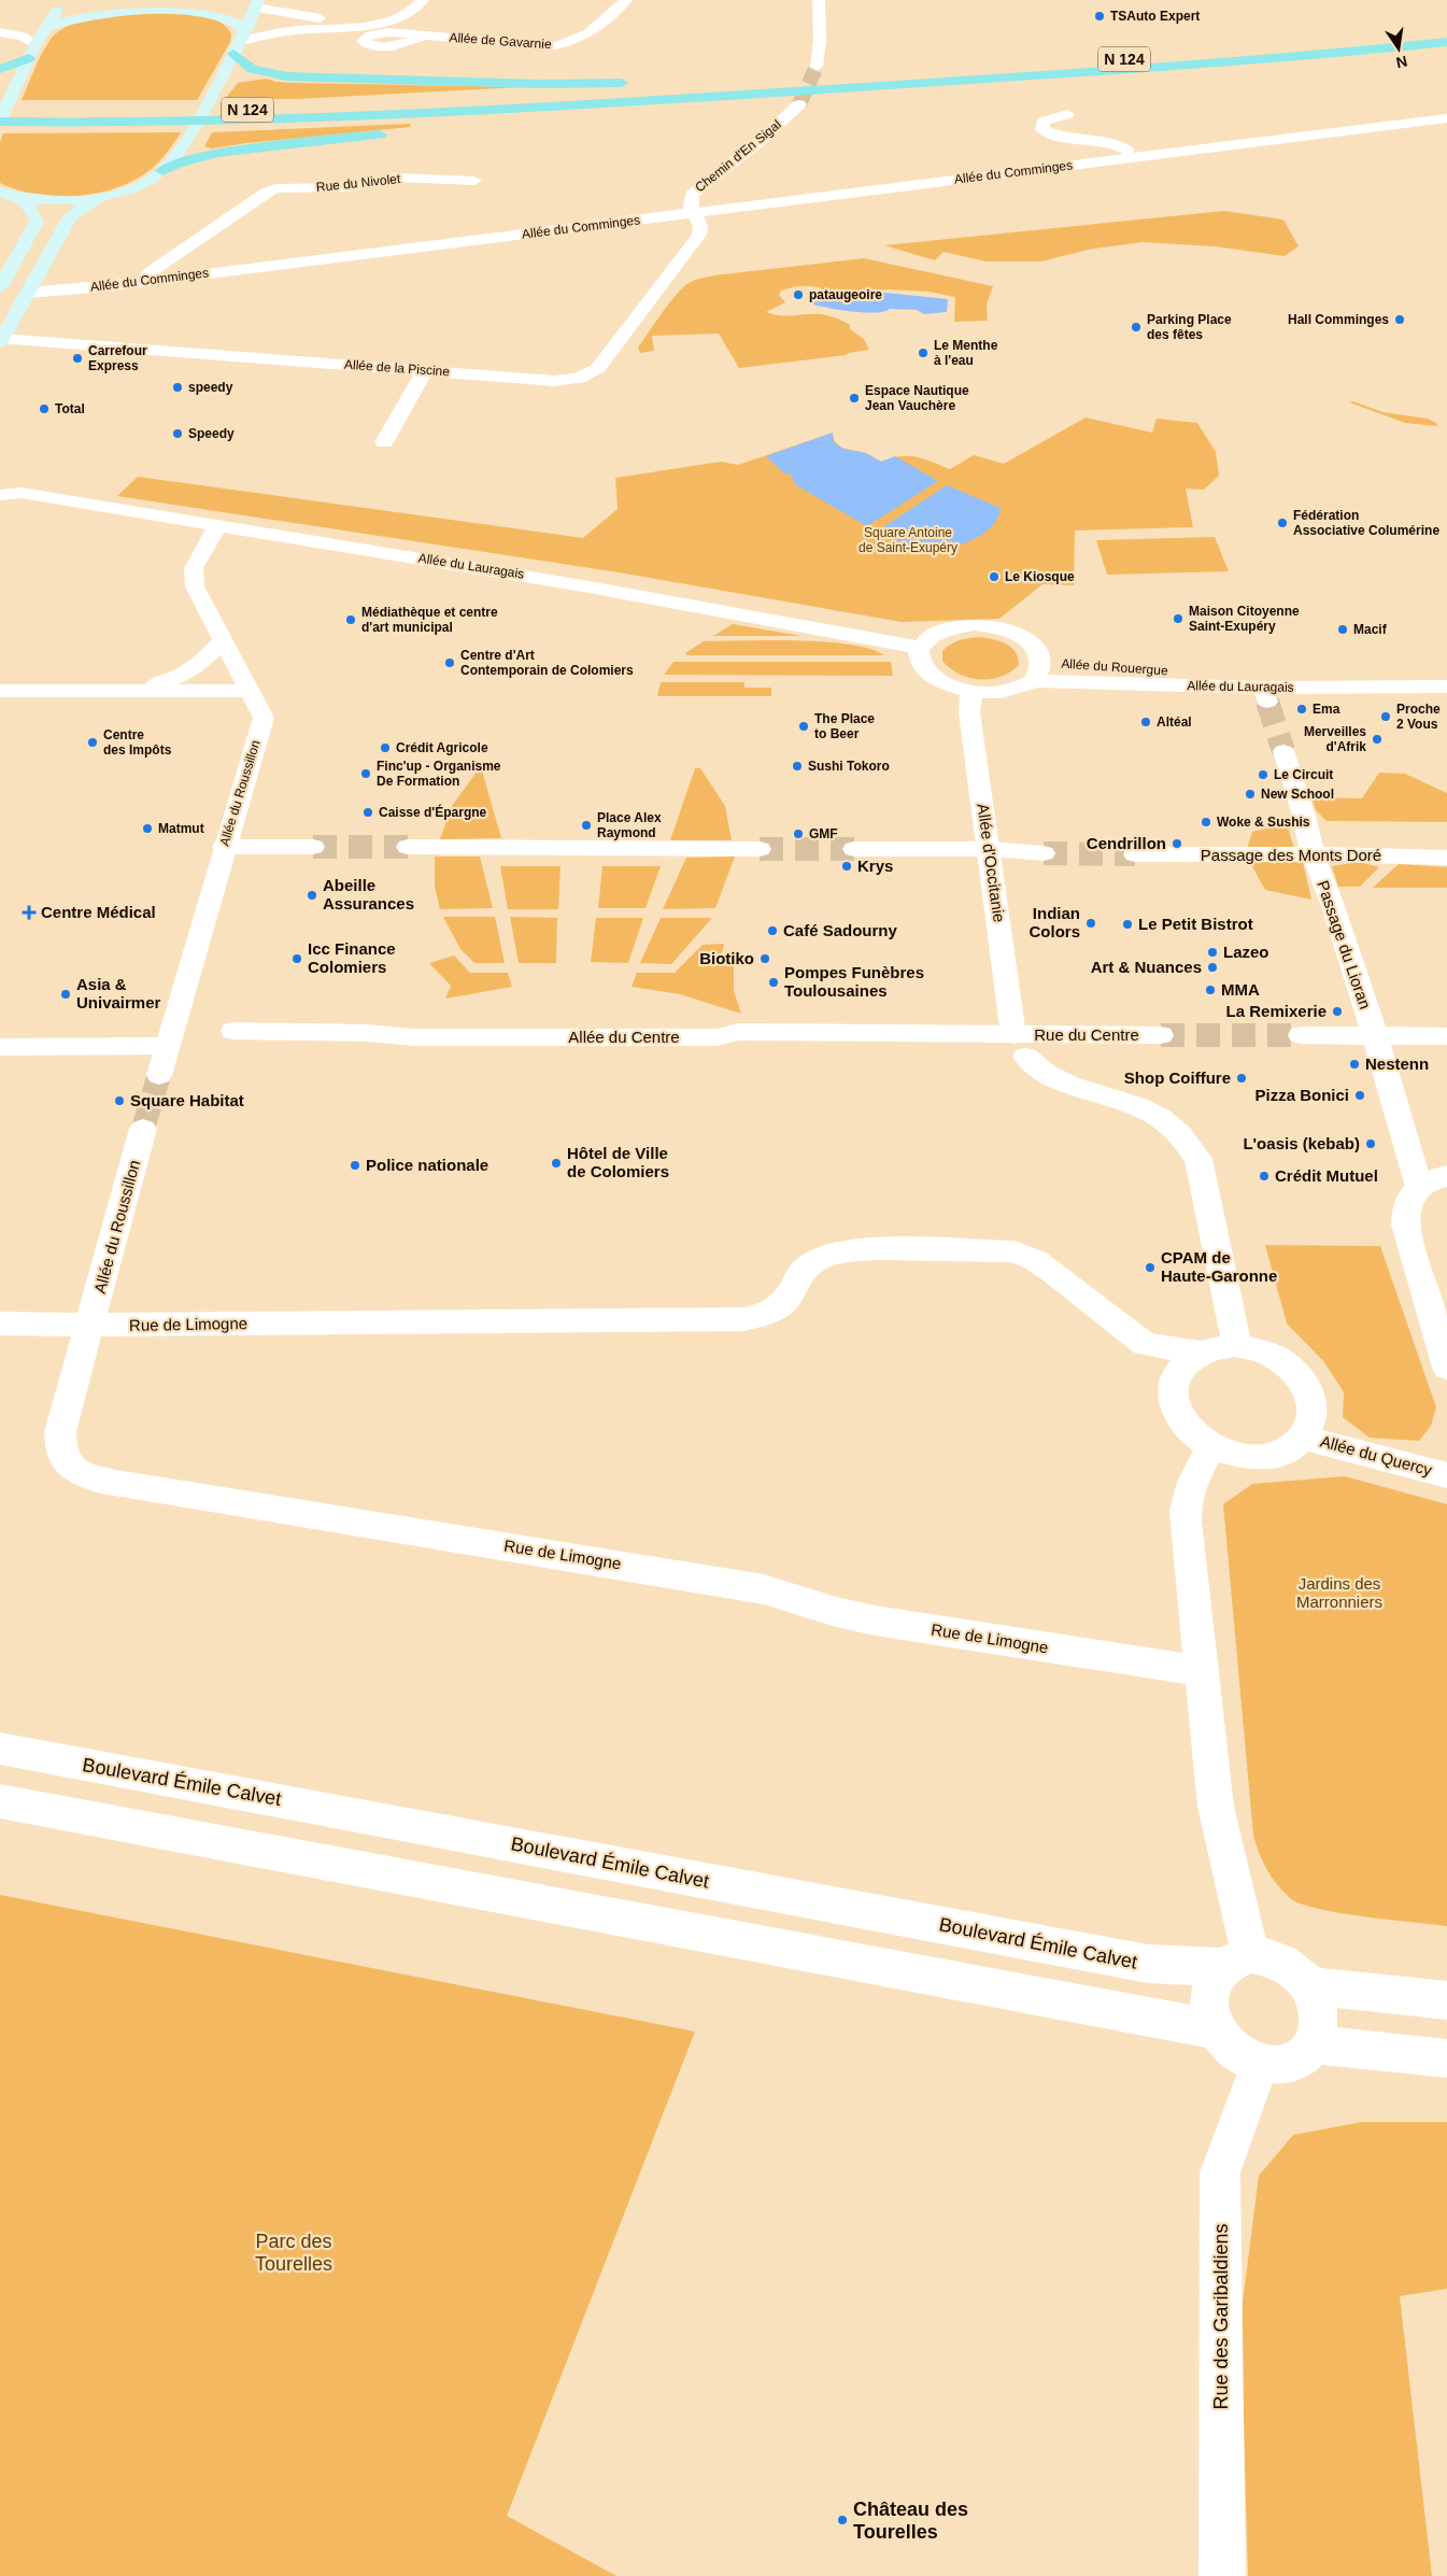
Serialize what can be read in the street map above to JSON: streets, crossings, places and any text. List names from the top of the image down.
{
  "streets": {
    "highway": ["N 124"],
    "street": [
      "Allée de Gavarnie",
      "Chemin d'En Sigal",
      "Allée du Comminges",
      "Rue du Nivolet",
      "Allée de la Piscine",
      "Allée du Lauragais",
      "Allée du Rouergue",
      "Allée du Roussillon",
      "Passage des Monts Doré",
      "Allée d'Occitanie",
      "Passage du Lioran",
      "Rue du Centre",
      "Allée du Centre",
      "Rue de Limogne",
      "Allée du Quercy",
      "Boulevard Émile Calvet",
      "Rue des Garibaldiens"
    ]
  },
  "crossings": [
    ["Chemin d'En Sigal", "Allée du Comminges"],
    ["Chemin d'En Sigal", "Allée de la Piscine"],
    ["Allée du Comminges", "Rue du Nivolet"],
    ["Allée du Comminges", "Allée de la Piscine"],
    ["Allée du Lauragais", "Allée du Rouergue"],
    ["Allée du Lauragais", "Allée du Roussillon"],
    ["Allée du Roussillon", "Rue de Limogne"],
    ["Passage des Monts Doré", "Passage du Lioran"],
    ["Allée d'Occitanie", "Rue du Centre"],
    ["Allée d'Occitanie", "Allée du Centre"],
    ["Rue du Centre", "Allée du Centre"],
    ["Rue de Limogne", "Allée du Quercy"],
    ["Boulevard Émile Calvet", "Rue des Garibaldiens"]
  ],
  "parks": ["Square Antoine de Saint-Exupéry", "Jardins des Marronniers", "Parc des Tourelles"],
  "places": {
    "other": [
      "TSAuto Expert",
      "pataugeoire",
      "Hall Comminges",
      "Parking Place des fêtes",
      "Le Menthe à l'eau",
      "Carrefour Express",
      "speedy",
      "Espace Nautique Jean Vauchère",
      "Total",
      "Speedy",
      "Fédération Associative Columérine",
      "Le Kiosque",
      "Maison Citoyenne Saint-Exupéry",
      "Médiathèque et centre d'art municipal",
      "Macif",
      "Centre d'Art Contemporain de Colomiers",
      "Ema",
      "Proche 2 Vous",
      "Altéal",
      "The Place to Beer",
      "Merveilles d'Afrik",
      "Centre des Impôts",
      "Crédit Agricole",
      "Sushi Tokoro",
      "Finc'up - Organisme De Formation",
      "Le Circuit",
      "New School",
      "Caisse d'Épargne",
      "Woke & Sushis",
      "Place Alex Raymond",
      "Matmut",
      "GMF",
      "Cendrillon",
      "Krys",
      "Abeille Assurances",
      "Indian Colors",
      "Le Petit Bistrot",
      "Café Sadourny",
      "Lazeo",
      "Icc Finance Colomiers",
      "Biotiko",
      "Art & Nuances",
      "Pompes Funèbres Toulousaines",
      "MMA",
      "Asia & Univairmer",
      "La Remixerie",
      "Nestenn",
      "Shop Coiffure",
      "Pizza Bonici",
      "Square Habitat",
      "L'oasis (kebab)",
      "Hôtel de Ville de Colomiers",
      "Police nationale",
      "Crédit Mutuel",
      "CPAM de Haute-Garonne",
      "Château des Tourelles"
    ],
    "health": ["Centre Médical"]
  },
  "north": "bottom"
}
